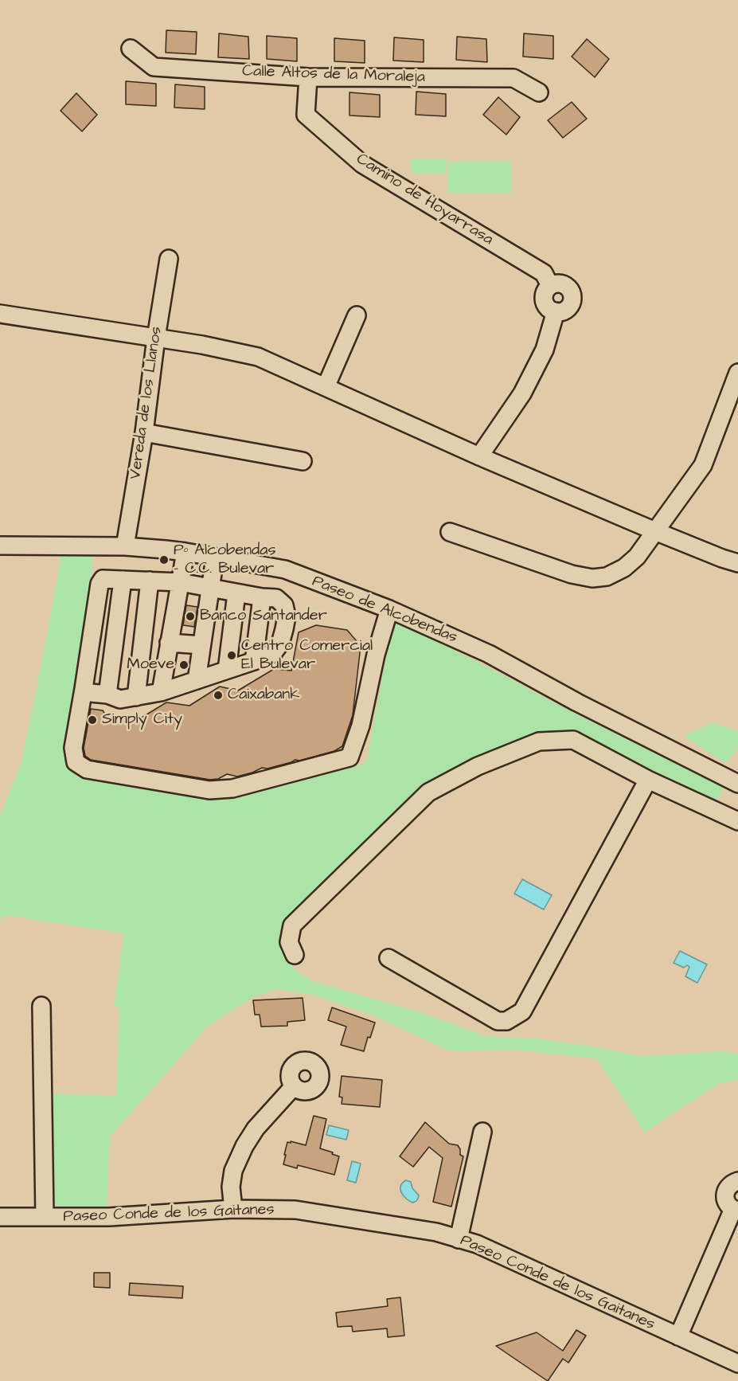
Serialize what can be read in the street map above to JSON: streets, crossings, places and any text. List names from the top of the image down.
{
  "streets": {
    "street": [
      "Calle Altos de la Moraleja",
      "Camino de Hoyarrasa",
      "Vereda de los Llanos",
      "Paseo de Alcobendas",
      "Paseo Conde de los Gaitanes"
    ]
  },
  "crossings": [
    ["Calle Altos de la Moraleja", "Camino de Hoyarrasa"],
    ["Vereda de los Llanos", "Paseo de Alcobendas"]
  ],
  "places": [
    "Pº Alcobendas - C.C. Bulevar",
    "Banco Santander",
    "Centro Comercial El Bulevar",
    "Moeve",
    "Caixabank",
    "Simply City"
  ]
}
